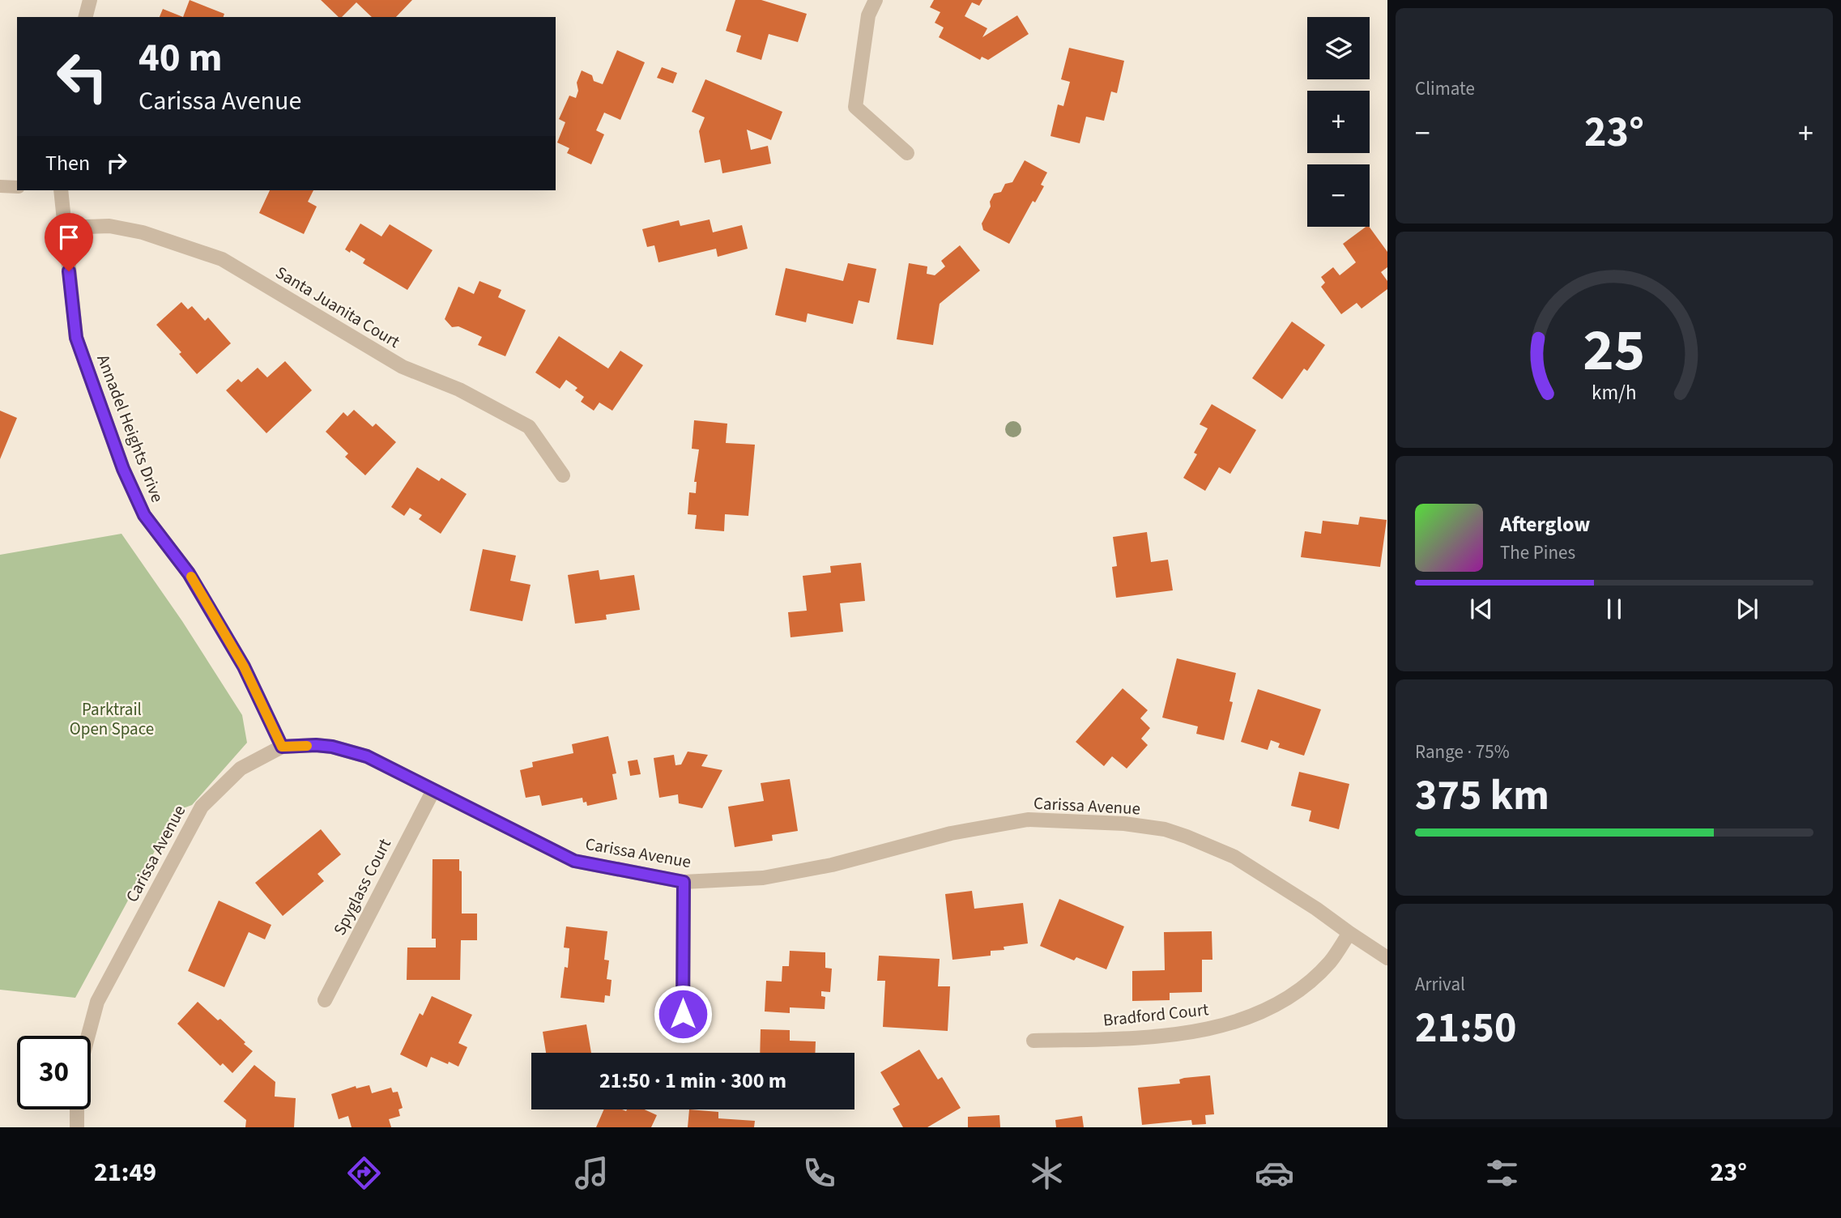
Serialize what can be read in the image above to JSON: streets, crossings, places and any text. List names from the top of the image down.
{
  "streets": {
    "street": [
      "Santa Juanita Court",
      "Annadel Heights Drive",
      "Carissa Avenue",
      "Spyglass Court",
      "Bradford Court"
    ]
  },
  "crossings": [
    ["Santa Juanita Court", "Annadel Heights Drive"],
    ["Annadel Heights Drive", "Carissa Avenue"],
    ["Carissa Avenue", "Spyglass Court"],
    ["Carissa Avenue", "Bradford Court"]
  ],
  "parks": ["Parktrail Open Space"],
  "page": {
    "tile": [
      "Climate",
      ["Range · 75%", "375 km"],
      ["Arrival", "21:50"]
    ],
    "map_buttons": ["+", "−"],
    "turn": ["40 m", "Carissa Avenue"],
    "heat": ["−", "23°", "+"],
    "then": "Then",
    "song": ["Afterglow", "The Pines"],
    "limit": "30",
    "trip": "21:50 · 1 min · 300 m",
    "tabs": ["21:49", "23°"],
    "gauge": ["25", "km/h"]
  }
}
